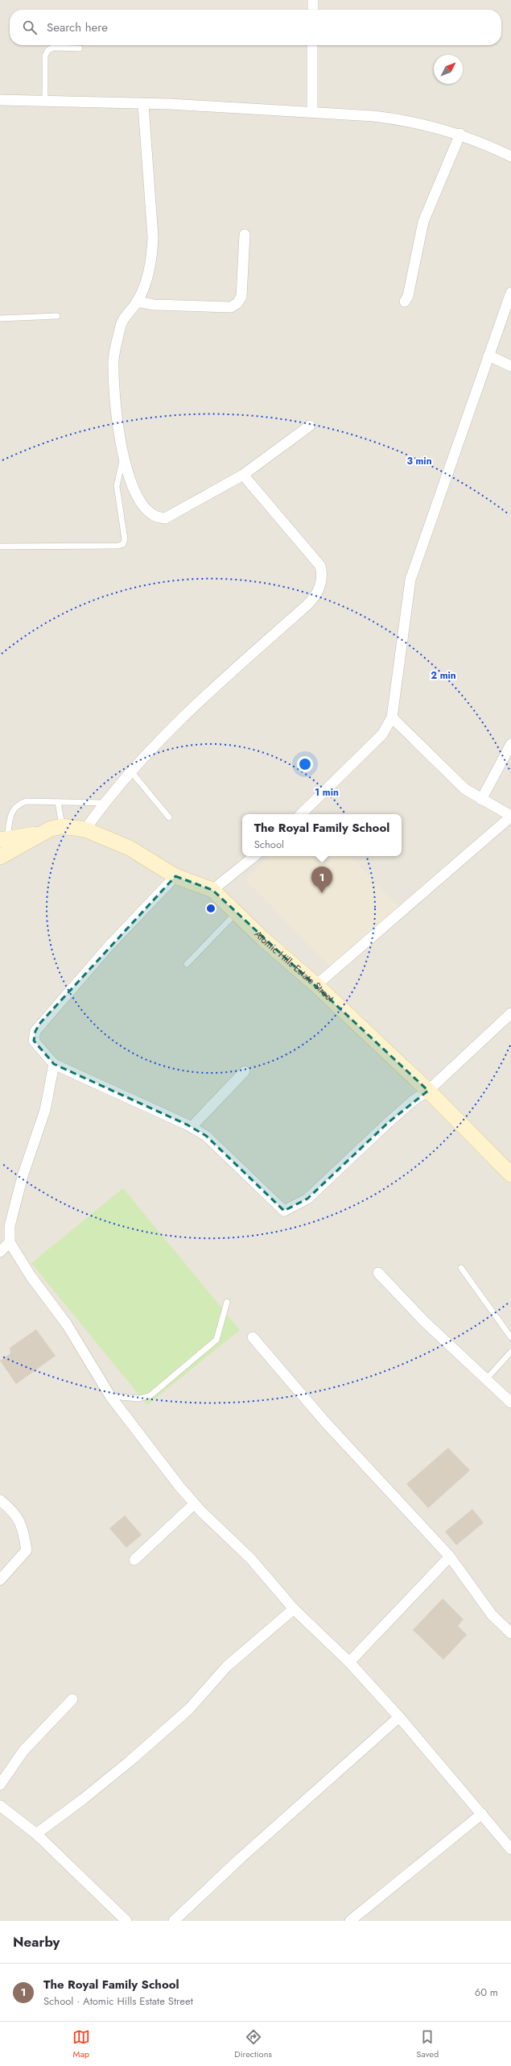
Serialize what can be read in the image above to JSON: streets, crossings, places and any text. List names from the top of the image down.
{
  "streets": {
    "street": ["Atomic Hills Estate Street"]
  },
  "north": "top right",
  "page": {
    "search": "Search here",
    "popup": ["The Royal Family School", "School"],
    "pins": "1",
    "heading": "Nearby",
    "list": [
      {
        "mark": "1",
        "name": "The Royal Family School",
        "note": "School · Atomic Hills Estate Street",
        "value": "60 m"
      }
    ],
    "nav": ["Map", "Directions", "Saved"]
  },
  "rings": ["3 min", "2 min", "1 min"]
}
